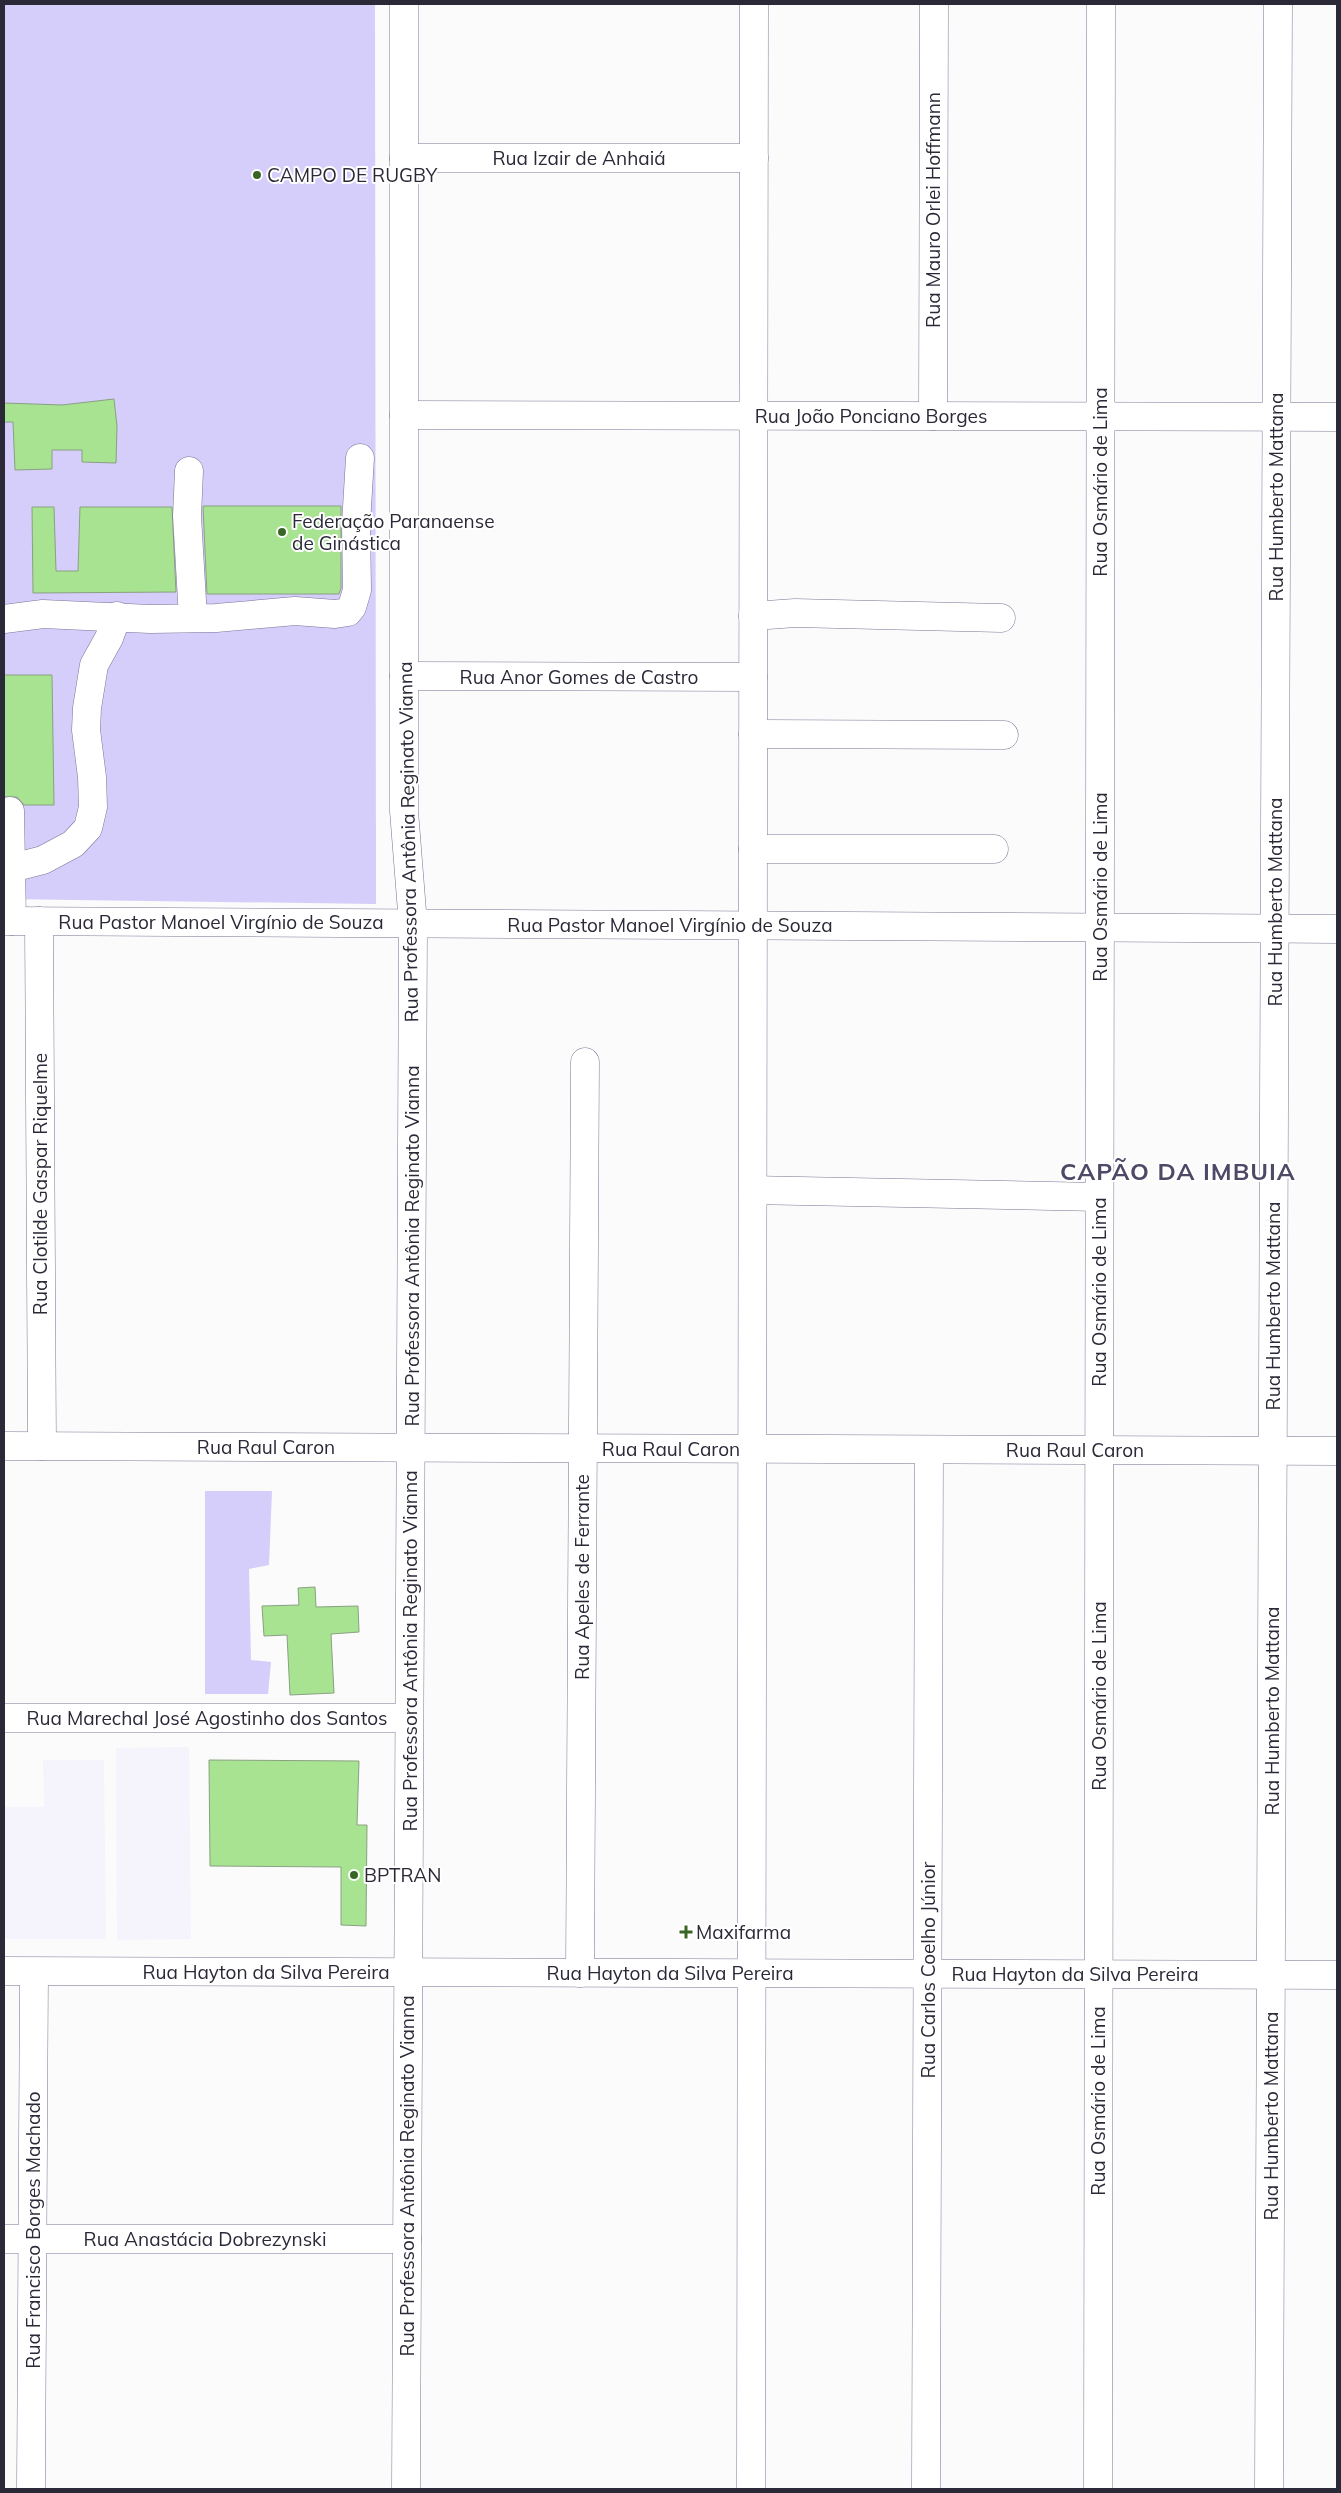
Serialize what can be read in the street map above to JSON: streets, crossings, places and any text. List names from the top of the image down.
{
  "streets": {
    "street": [
      "Rua Izair de Anhaiá",
      "Rua Mauro Orlei Hoffmann",
      "Rua João Ponciano Borges",
      "Rua Osmário de Lima",
      "Rua Humberto Mattana",
      "Rua Anor Gomes de Castro",
      "Rua Professora Antônia Reginato Vianna",
      "Rua Pastor Manoel Virgínio de Souza",
      "Rua Clotilde Gaspar Riquelme",
      "Rua Raul Caron",
      "Rua Apeles de Ferrante",
      "Rua Marechal José Agostinho dos Santos",
      "Rua Carlos Coelho Júnior",
      "Rua Hayton da Silva Pereira",
      "Rua Francisco Borges Machado",
      "Rua Anastácia Dobrezynski"
    ]
  },
  "crossings": [
    ["Rua Izair de Anhaiá", "Rua Professora Antônia Reginato Vianna"],
    ["Rua Mauro Orlei Hoffmann", "Rua João Ponciano Borges"],
    ["Rua João Ponciano Borges", "Rua Osmário de Lima"],
    ["Rua João Ponciano Borges", "Rua Humberto Mattana"],
    ["Rua João Ponciano Borges", "Rua Professora Antônia Reginato Vianna"],
    ["Rua Osmário de Lima", "Rua Pastor Manoel Virgínio de Souza"],
    ["Rua Osmário de Lima", "Rua Raul Caron"],
    ["Rua Osmário de Lima", "Rua Hayton da Silva Pereira"],
    ["Rua Humberto Mattana", "Rua Pastor Manoel Virgínio de Souza"],
    ["Rua Humberto Mattana", "Rua Raul Caron"],
    ["Rua Humberto Mattana", "Rua Hayton da Silva Pereira"],
    ["Rua Anor Gomes de Castro", "Rua Professora Antônia Reginato Vianna"],
    ["Rua Professora Antônia Reginato Vianna", "Rua Pastor Manoel Virgínio de Souza"],
    ["Rua Professora Antônia Reginato Vianna", "Rua Raul Caron"],
    ["Rua Professora Antônia Reginato Vianna", "Rua Marechal José Agostinho dos Santos"],
    ["Rua Professora Antônia Reginato Vianna", "Rua Hayton da Silva Pereira"],
    ["Rua Professora Antônia Reginato Vianna", "Rua Anastácia Dobrezynski"],
    ["Rua Pastor Manoel Virgínio de Souza", "Rua Clotilde Gaspar Riquelme"],
    ["Rua Clotilde Gaspar Riquelme", "Rua Raul Caron"],
    ["Rua Raul Caron", "Rua Apeles de Ferrante"],
    ["Rua Raul Caron", "Rua Carlos Coelho Júnior"],
    ["Rua Apeles de Ferrante", "Rua Hayton da Silva Pereira"],
    ["Rua Carlos Coelho Júnior", "Rua Hayton da Silva Pereira"],
    ["Rua Hayton da Silva Pereira", "Rua Francisco Borges Machado"],
    ["Rua Francisco Borges Machado", "Rua Anastácia Dobrezynski"]
  ],
  "districts": ["CAPÃO DA IMBUIA"],
  "places": {
    "other": ["CAMPO DE RUGBY", "Federação Paranaense de Ginástica", "BPTRAN"],
    "health": ["Maxifarma"]
  }
}
